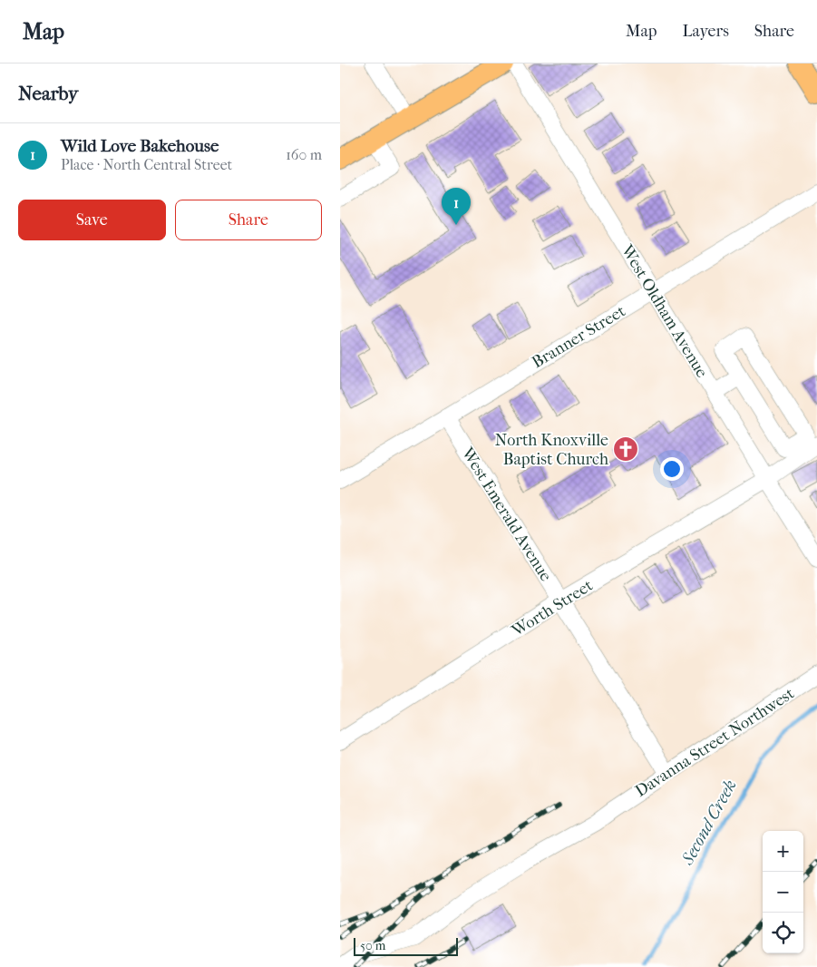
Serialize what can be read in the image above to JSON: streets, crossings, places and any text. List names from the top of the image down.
{
  "streets": {
    "street": [
      "West Oldham Avenue",
      "Branner Street",
      "West Emerald Avenue",
      "Worth Street",
      "Davanna Street Northwest"
    ]
  },
  "crossings": [
    ["West Oldham Avenue", "Branner Street"],
    ["West Oldham Avenue", "Worth Street"],
    ["Branner Street", "West Emerald Avenue"],
    ["West Emerald Avenue", "Worth Street"],
    ["West Emerald Avenue", "Davanna Street Northwest"]
  ],
  "water": ["Second Creek"],
  "places": {
    "church": ["North Knoxville Baptist Church"]
  },
  "scale_bar": "50 m",
  "page": {
    "header": "Map",
    "nav": ["Map", "Layers", "Share"],
    "heading": "Nearby",
    "list": [
      {
        "mark": "1",
        "name": "Wild Love Bakehouse",
        "note": "Place · North Central Street",
        "value": "160 m"
      }
    ],
    "buttons": ["Save", "Share"],
    "pins": "1",
    "map_buttons": ["+", "−"],
    "scale": "50 m"
  }
}
